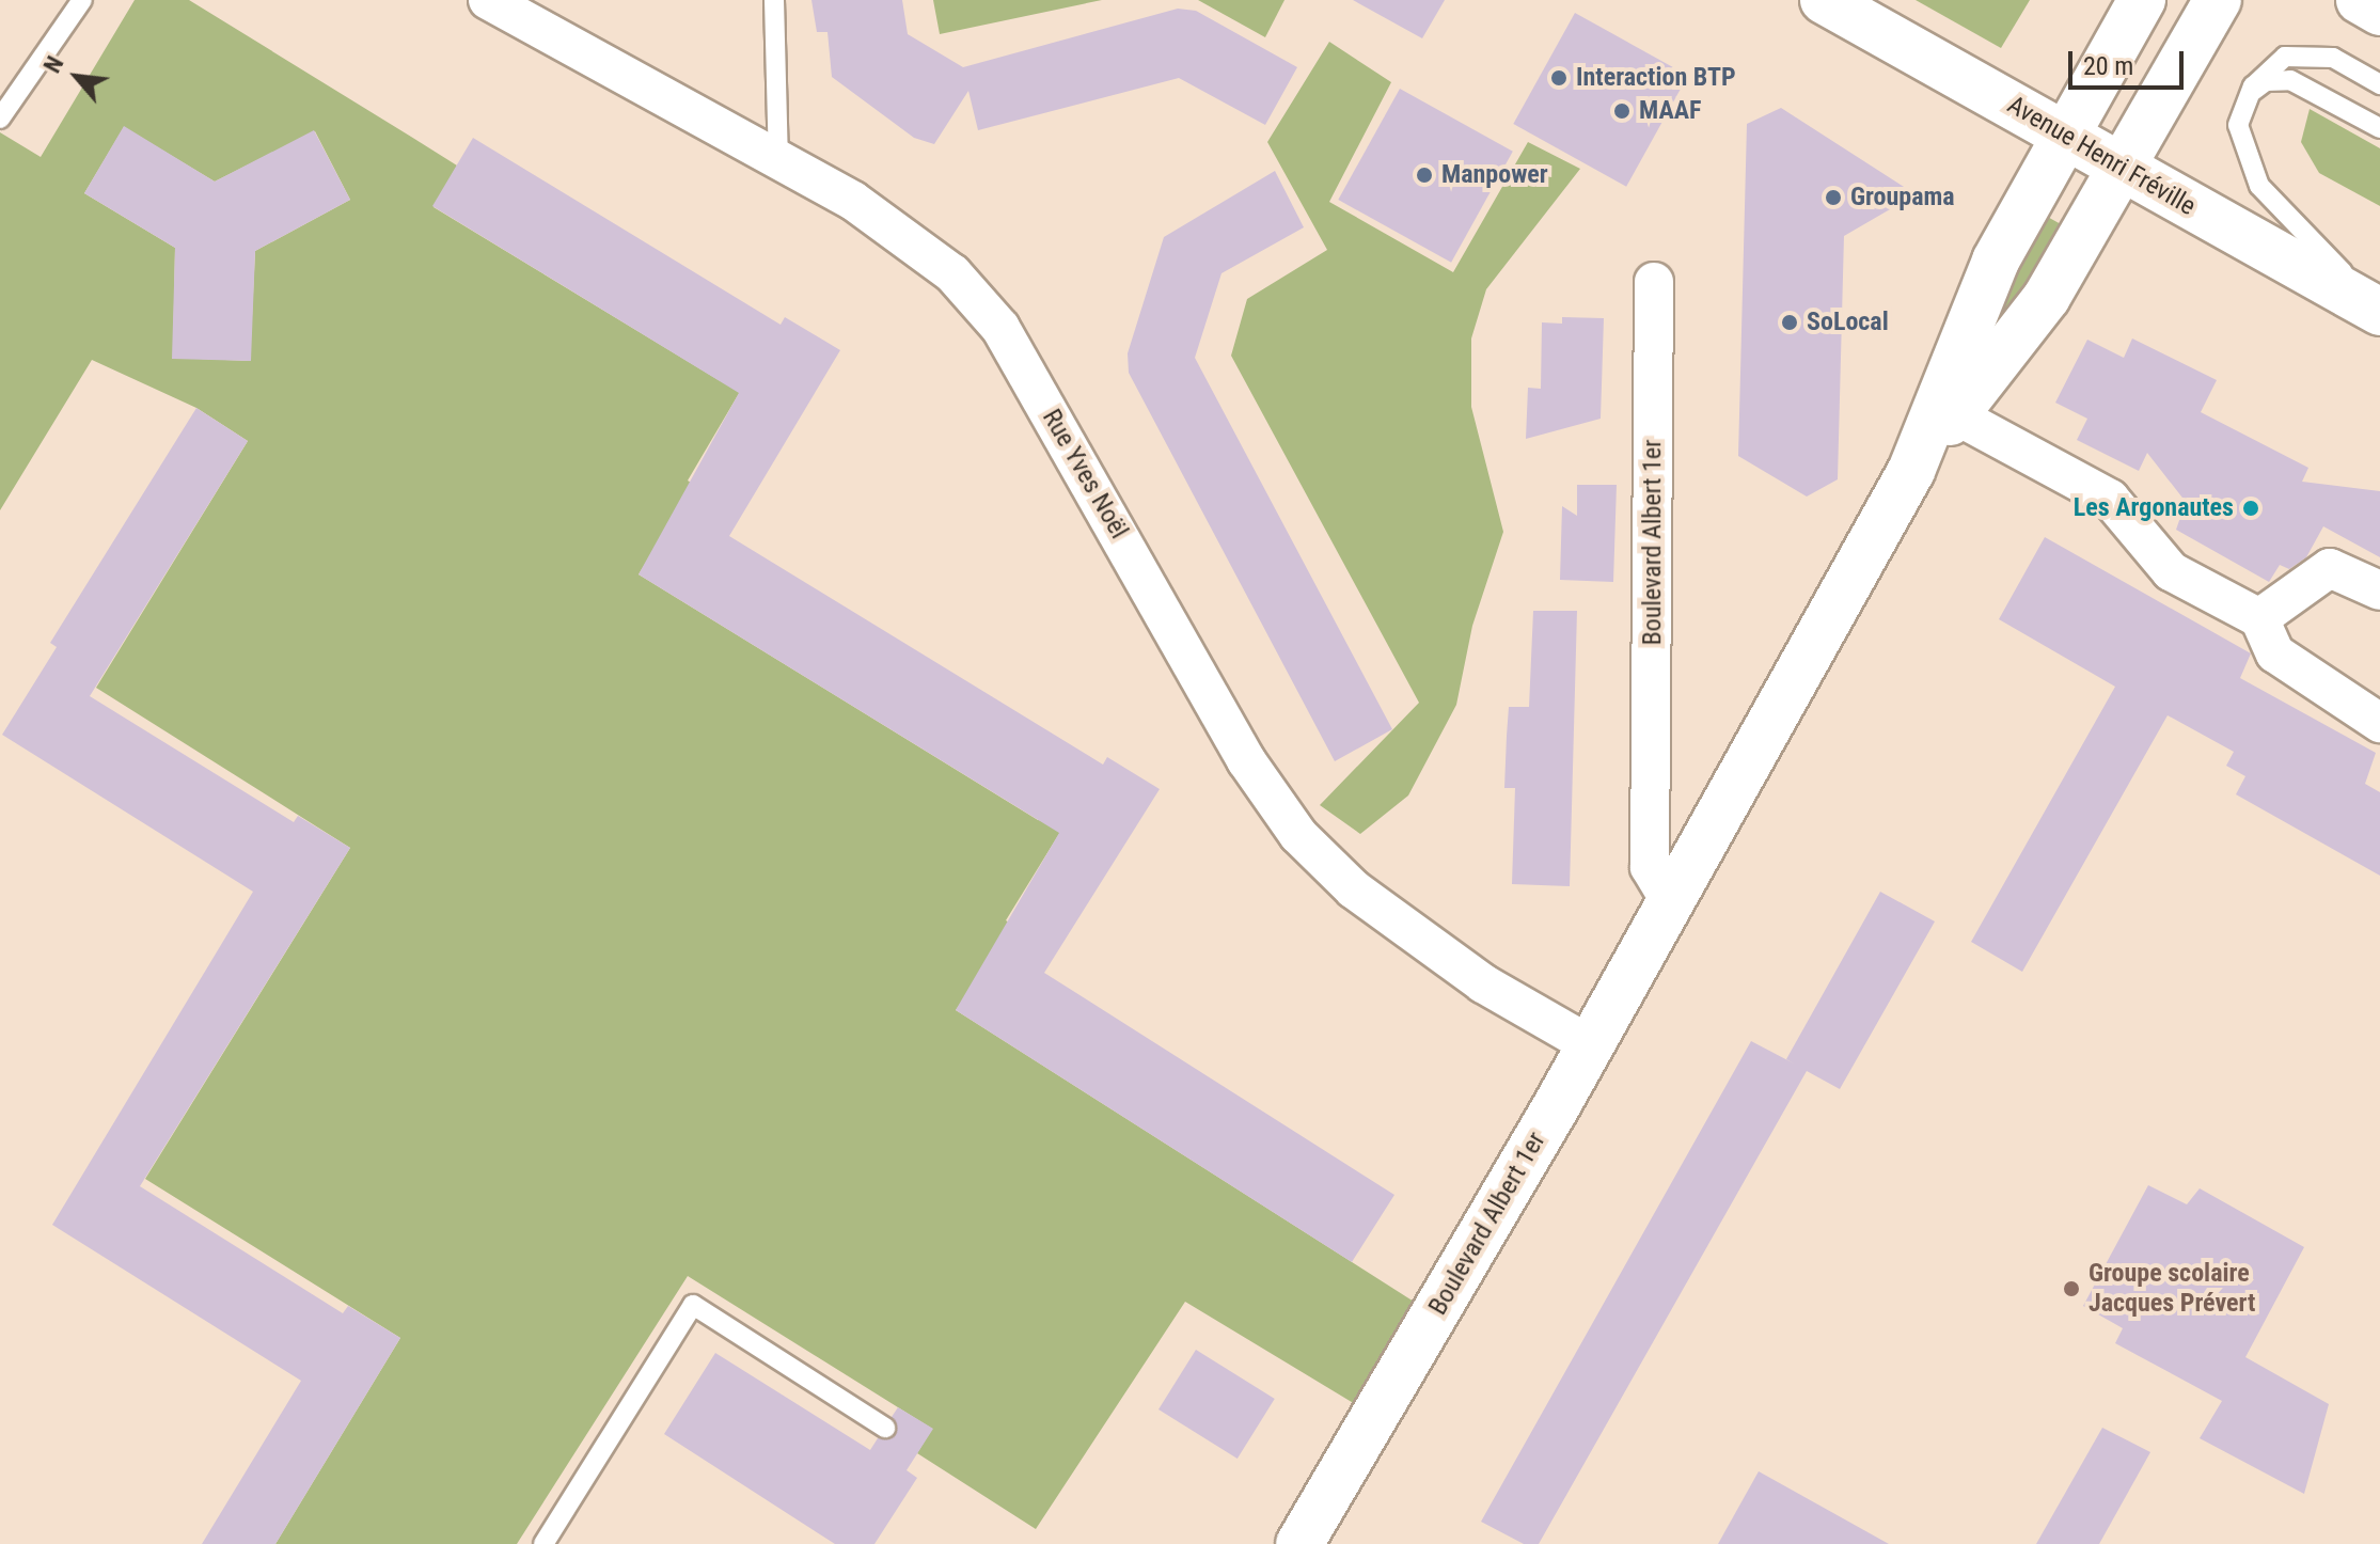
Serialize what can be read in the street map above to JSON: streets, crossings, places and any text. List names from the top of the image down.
{
  "streets": {
    "street": ["Avenue Henri Fréville", "Rue Yves Noël", "Boulevard Albert 1er"]
  },
  "crossings": [
    ["Avenue Henri Fréville", "Boulevard Albert 1er"],
    ["Rue Yves Noël", "Boulevard Albert 1er"]
  ],
  "places": [
    "Interaction BTP",
    "MAAF",
    "Manpower",
    "Groupama",
    "SoLocal",
    "Les Argonautes",
    "Groupe scolaire Jacques Prévert"
  ],
  "scale_bar": "20 m",
  "north": "top left"
}
